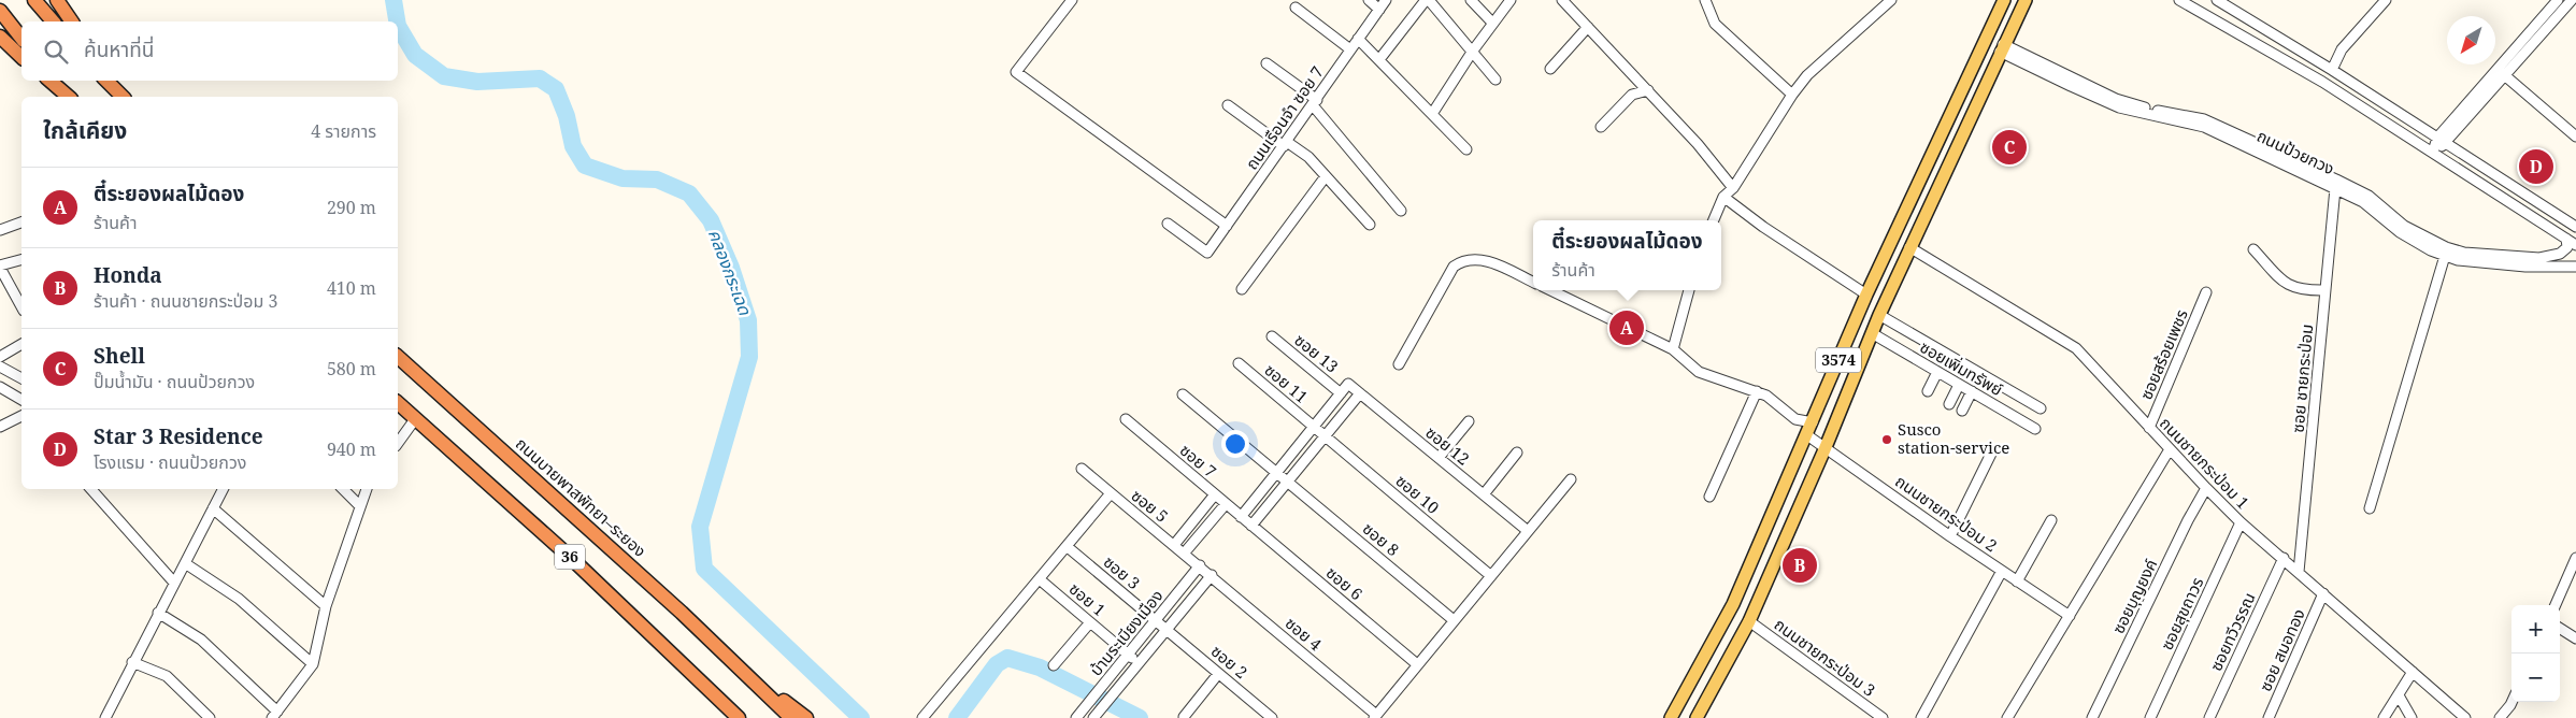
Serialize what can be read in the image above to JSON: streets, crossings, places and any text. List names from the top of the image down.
{
  "streets": {
    "highway": ["ถนนบายพาสพัทยา–ระยอง", "36"],
    "main road": ["3574"],
    "street": [
      "ถนนเรือนจำ ซอย 7",
      "ถนนป้วยกวง",
      "ซอย 13",
      "ซอยสร้อยเพชร",
      "ซอยเพิ่มทรัพย์",
      "ซอย ชายกระป่อม",
      "ซอย 11",
      "ซอย 12",
      "ซอย 7",
      "ถนนชายกระป่อม 1",
      "ซอย 10",
      "ซอย 5",
      "ถนนชายกระป่อม 2",
      "ซอย 8",
      "ซอย 3",
      "ซอย 6",
      "ซอยบุญยงค์",
      "ซอย 1",
      "ซอยสุขถาวร",
      "ซอยทวีวรรณ",
      "บ้านระเบียงเมือง",
      "ซอย 4",
      "ซอย สมอทอง",
      "ถนนชายกระป่อม 3",
      "ซอย 2"
    ]
  },
  "crossings": [
    ["ถนนป้วยกวง", "3574"],
    ["ถนนป้วยกวง", "ซอย ชายกระป่อม"],
    ["ซอย 13", "ซอย 12"],
    ["ซอยสร้อยเพชร", "ถนนชายกระป่อม 1"],
    ["3574", "ซอยเพิ่มทรัพย์"],
    ["3574", "ถนนชายกระป่อม 1"],
    ["3574", "ถนนชายกระป่อม 2"],
    ["3574", "ถนนชายกระป่อม 3"],
    ["ซอย ชายกระป่อม", "ถนนชายกระป่อม 1"],
    ["ซอย 11", "ซอย 10"],
    ["ซอย 7", "ซอย 6"],
    ["ถนนชายกระป่อม 1", "ซอยบุญยงค์"],
    ["ถนนชายกระป่อม 1", "ซอยสุขถาวร"],
    ["ถนนชายกระป่อม 1", "ซอยทวีวรรณ"],
    ["ถนนชายกระป่อม 1", "ซอย สมอทอง"],
    ["ซอย 5", "บ้านระเบียงเมือง"],
    ["ซอย 5", "ซอย 4"],
    ["ซอย 3", "บ้านระเบียงเมือง"],
    ["ซอย 3", "ซอย 2"],
    ["ซอย 1", "บ้านระเบียงเมือง"],
    ["บ้านระเบียงเมือง", "ซอย 4"],
    ["บ้านระเบียงเมือง", "ซอย 2"]
  ],
  "water": ["คลองกระเฉด"],
  "places": ["Susco station-service"],
  "north": "bottom left",
  "page": {
    "search": "ค้นหาที่นี่",
    "heading": ["ใกล้เคียง", "4 รายการ"],
    "pins": [
      "C",
      "D",
      "A",
      "B"
    ],
    "list": [
      {
        "mark": "A",
        "name": "ตี๋ระยองผลไม้ดอง",
        "note": "ร้านค้า",
        "value": "290 m"
      },
      {
        "mark": "B",
        "name": "Honda",
        "note": "ร้านค้า · ถนนชายกระป่อม 3",
        "value": "410 m"
      },
      {
        "mark": "C",
        "name": "Shell",
        "note": "ปั๊มน้ำมัน · ถนนป้วยกวง",
        "value": "580 m"
      },
      {
        "mark": "D",
        "name": "Star 3 Residence",
        "note": "โรงแรม · ถนนป้วยกวง",
        "value": "940 m"
      }
    ],
    "popup": ["ตี๋ระยองผลไม้ดอง", "ร้านค้า"],
    "map_buttons": ["+", "−"]
  }
}
